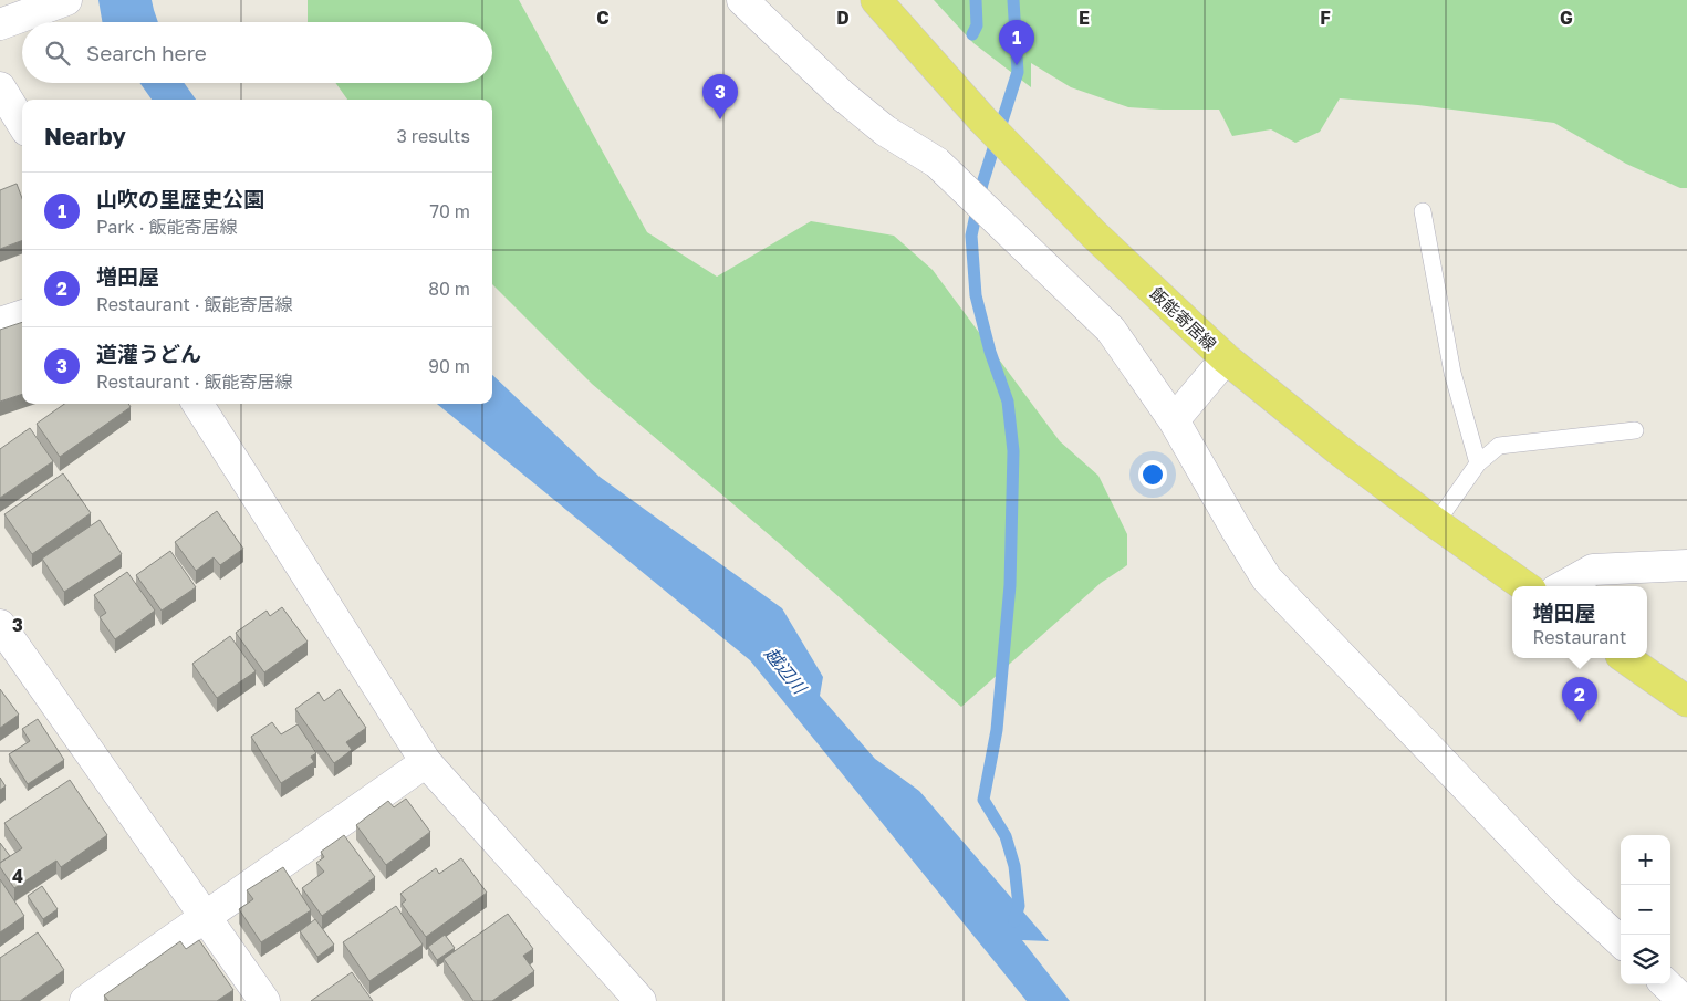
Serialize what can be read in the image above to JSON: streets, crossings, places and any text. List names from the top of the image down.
{
  "streets": {
    "main road": ["飯能寄居線"]
  },
  "water": ["越辺川"],
  "page": {
    "pins": ["1", "3", "2"],
    "search": "Search here",
    "heading": ["Nearby", "3 results"],
    "list": [
      {
        "mark": "1",
        "name": "山吹の里歴史公園",
        "note": "Park · 飯能寄居線",
        "value": "70 m"
      },
      {
        "mark": "2",
        "name": "増田屋",
        "note": "Restaurant · 飯能寄居線",
        "value": "80 m"
      },
      {
        "mark": "3",
        "name": "道灌うどん",
        "note": "Restaurant · 飯能寄居線",
        "value": "90 m"
      }
    ],
    "popup": ["増田屋", "Restaurant"],
    "map_buttons": ["+", "−"]
  },
  "grid": {
    "columns": [
      "C",
      "D",
      "E",
      "F",
      "G"
    ],
    "rows": ["3", "4"]
  }
}
